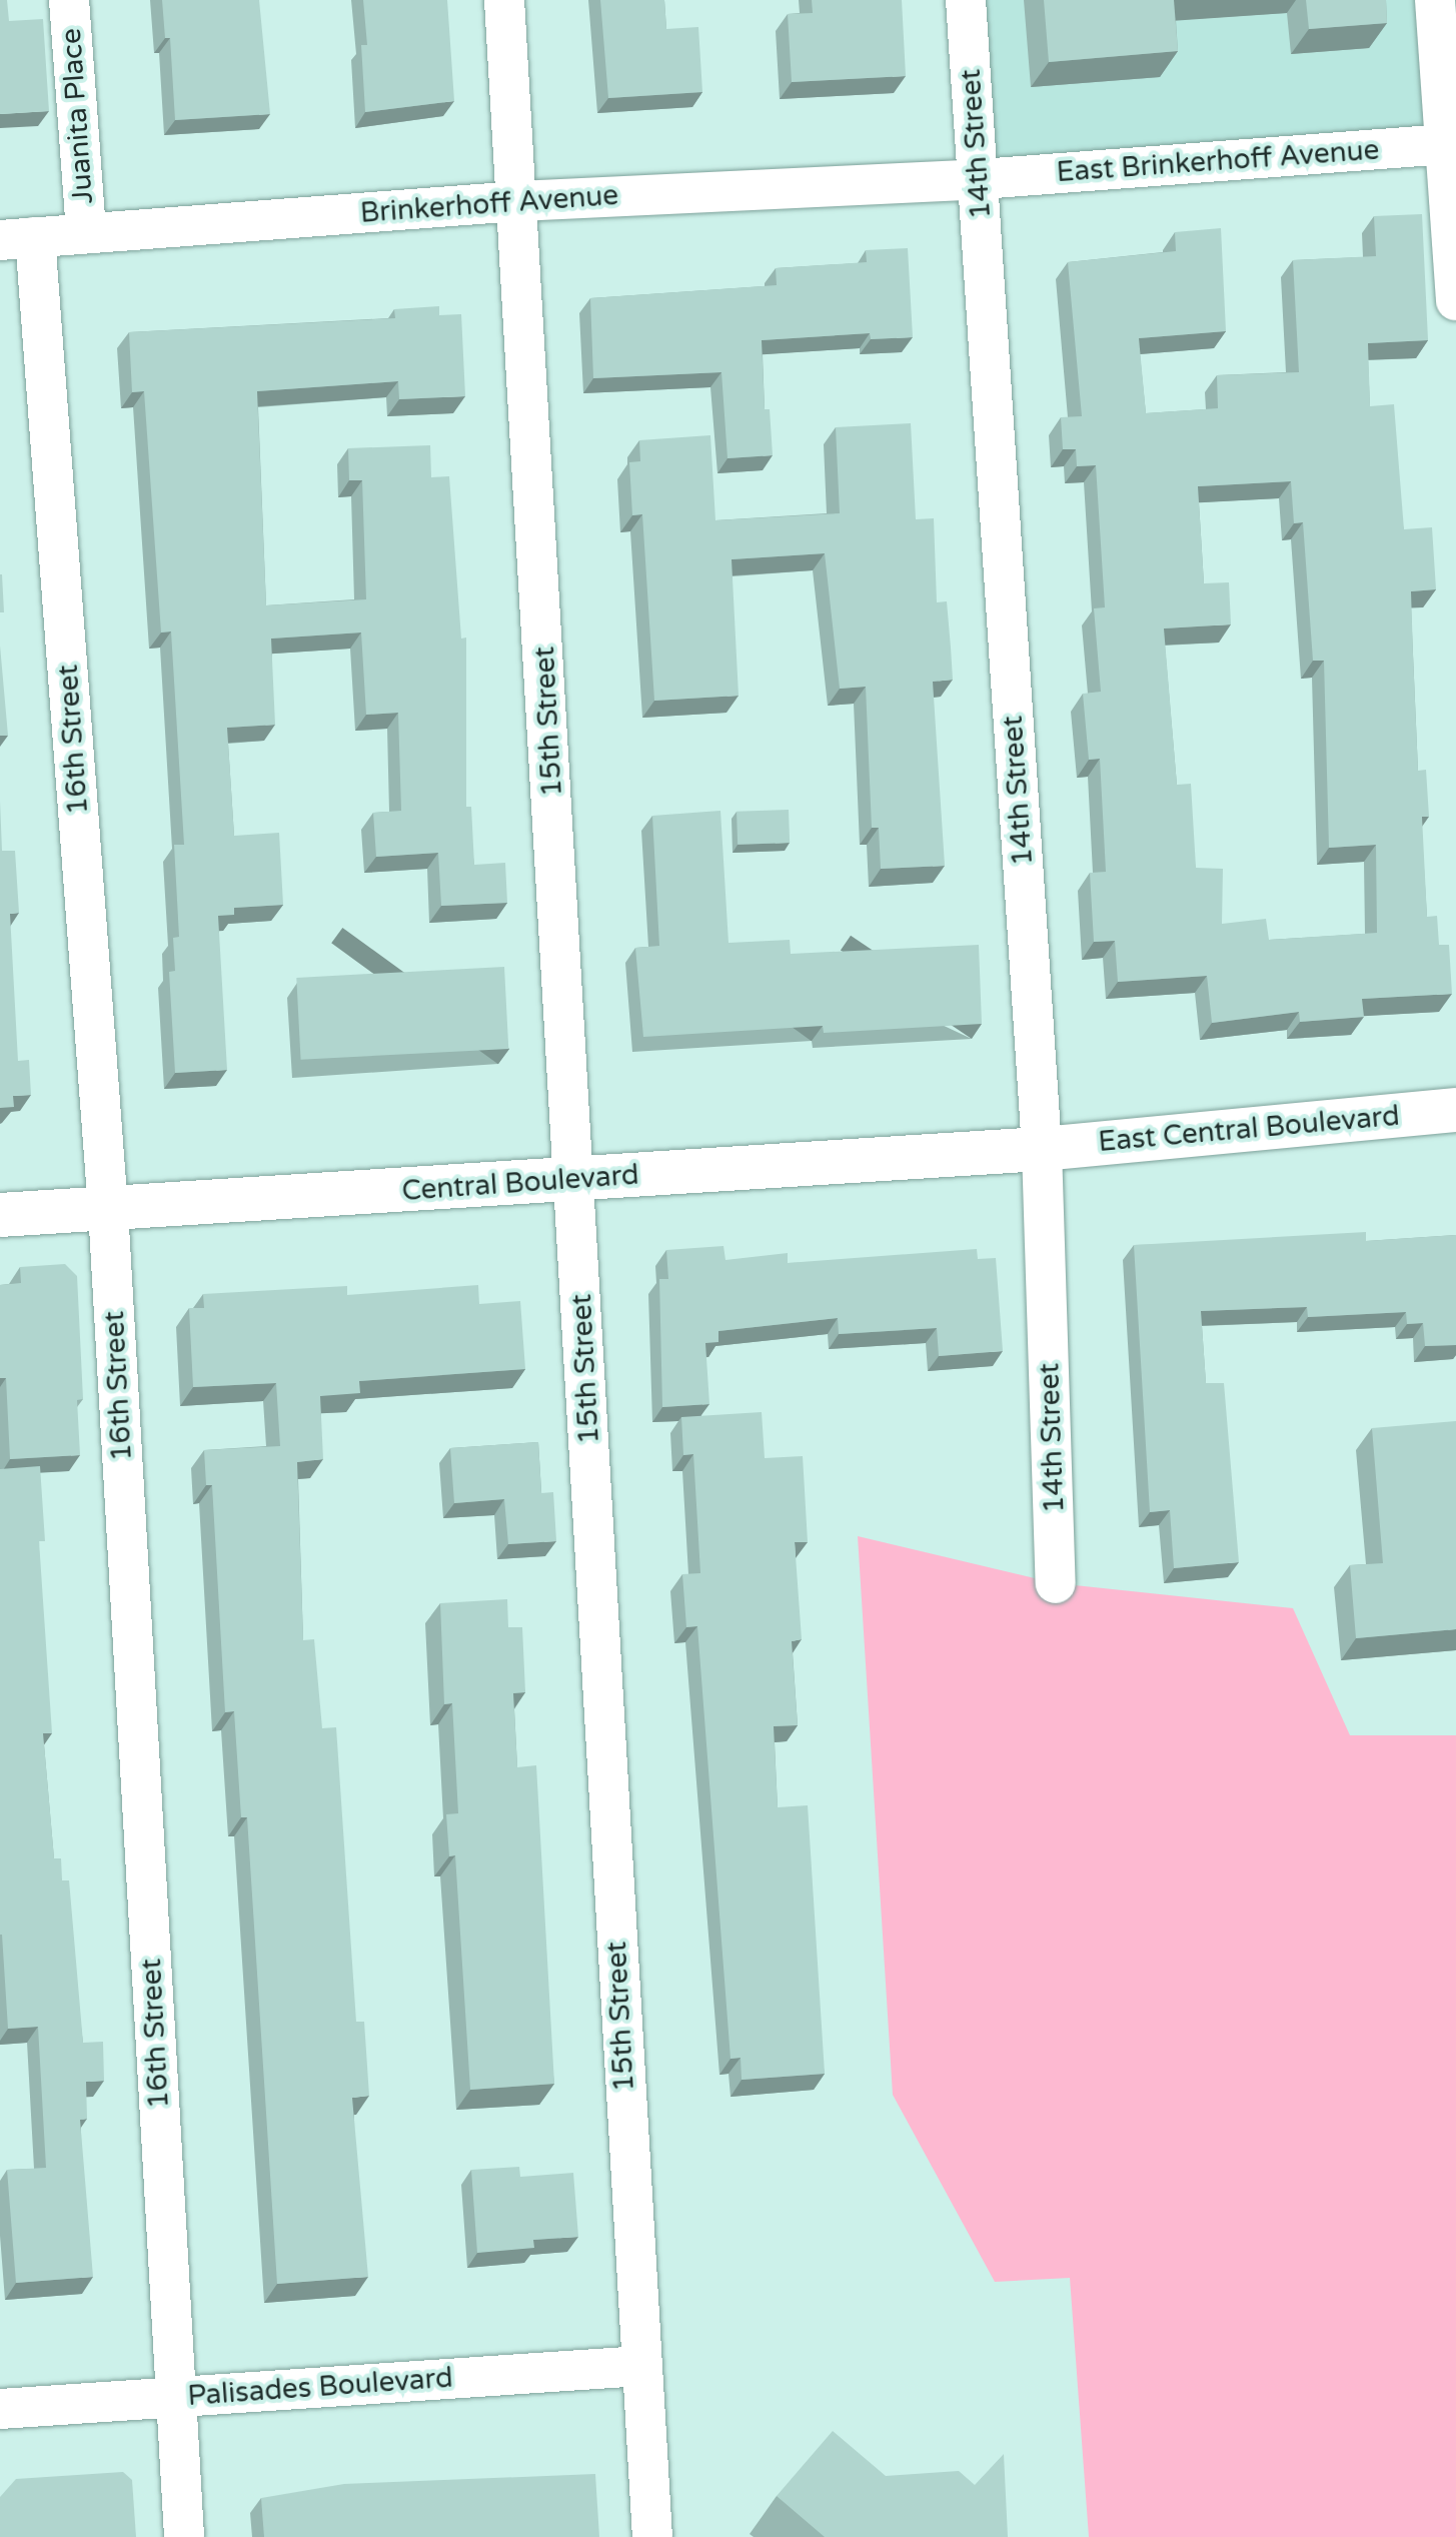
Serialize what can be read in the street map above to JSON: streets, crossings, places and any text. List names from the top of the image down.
{
  "streets": {
    "main road": ["East Central Boulevard", "Central Boulevard"],
    "street": [
      "Juanita Place",
      "14th Street",
      "East Brinkerhoff Avenue",
      "Brinkerhoff Avenue",
      "15th Street",
      "16th Street",
      "Palisades Boulevard"
    ]
  },
  "crossings": [
    ["Juanita Place", "Brinkerhoff Avenue"],
    ["14th Street", "East Brinkerhoff Avenue"],
    ["14th Street", "Brinkerhoff Avenue"],
    ["14th Street", "East Central Boulevard"],
    ["14th Street", "Central Boulevard"],
    ["East Brinkerhoff Avenue", "Brinkerhoff Avenue"],
    ["Brinkerhoff Avenue", "15th Street"],
    ["Brinkerhoff Avenue", "16th Street"],
    ["15th Street", "Central Boulevard"],
    ["15th Street", "Palisades Boulevard"],
    ["16th Street", "Central Boulevard"],
    ["16th Street", "Palisades Boulevard"],
    ["East Central Boulevard", "Central Boulevard"]
  ]
}
